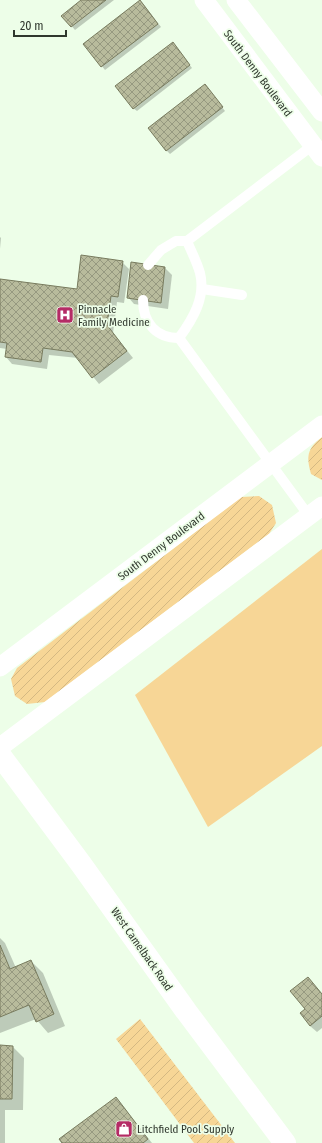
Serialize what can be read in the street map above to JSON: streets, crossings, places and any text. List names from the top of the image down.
{
  "streets": {
    "main road": ["West Camelback Road"],
    "street": ["South Denny Boulevard"]
  },
  "places": {
    "hospital": ["Pinnacle Family Medicine"],
    "shop": ["Litchfield Pool Supply"]
  },
  "scale_bar": "20 m"
}
